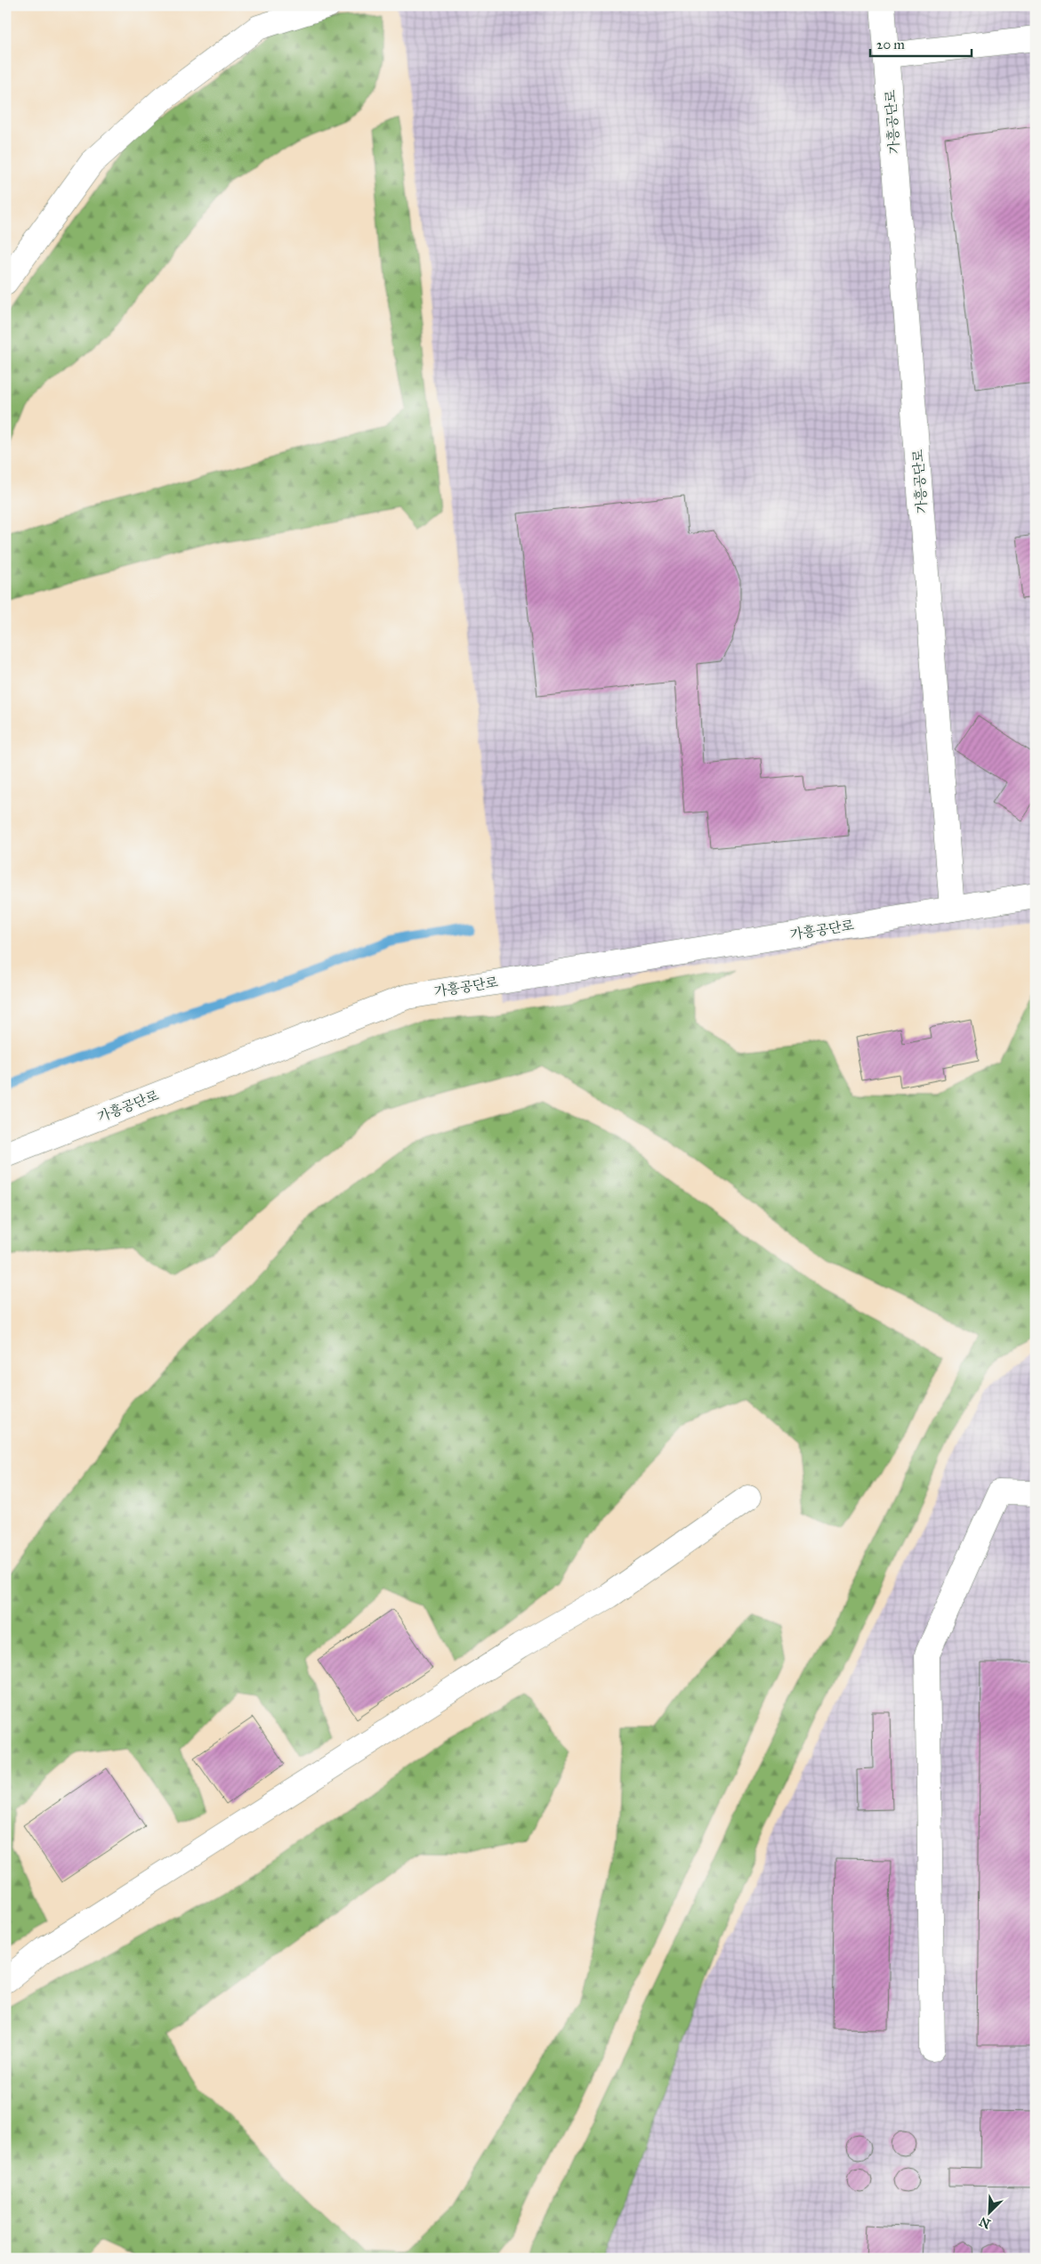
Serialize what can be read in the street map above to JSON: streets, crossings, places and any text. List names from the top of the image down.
{
  "streets": {
    "street": ["가흥공단로"]
  },
  "scale_bar": "20 m",
  "north": "bottom left"
}
